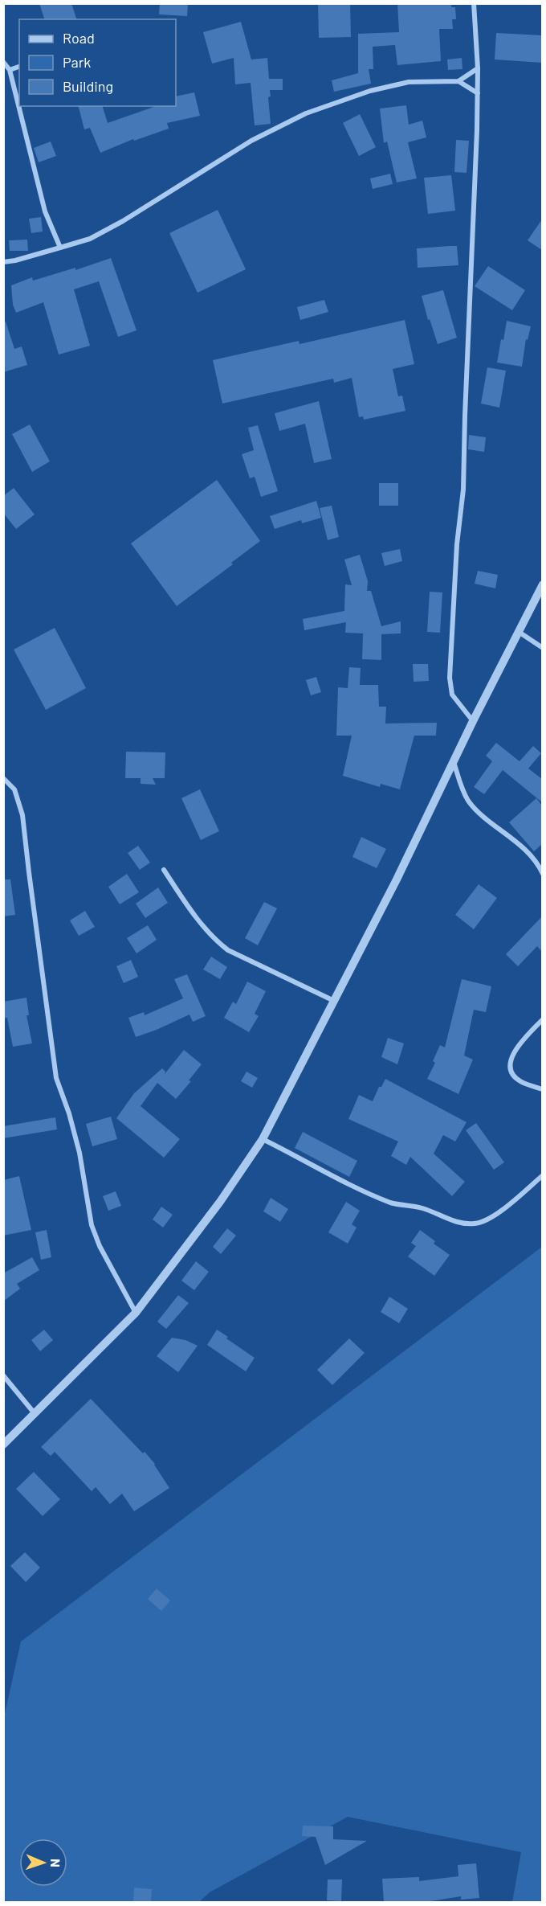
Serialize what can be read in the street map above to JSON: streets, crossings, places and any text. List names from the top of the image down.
{
  "legend": ["Road", "Park", "Building"],
  "north": "right"
}
